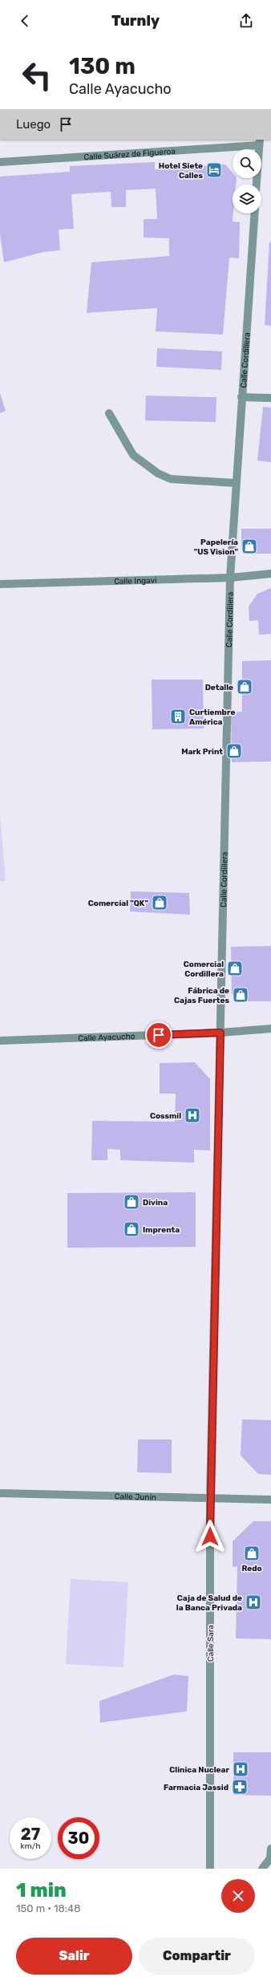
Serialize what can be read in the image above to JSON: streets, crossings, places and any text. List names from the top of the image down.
{
  "streets": {
    "street": [
      "Calle Suárez de Figueroa",
      "Calle Cordillera",
      "Calle Ingavi",
      "Calle Ayacucho",
      "Calle Junín",
      "Calle Sara"
    ]
  },
  "crossings": [
    ["Calle Cordillera", "Calle Ingavi"],
    ["Calle Cordillera", "Calle Ayacucho"],
    ["Calle Cordillera", "Calle Sara"],
    ["Calle Ayacucho", "Calle Sara"],
    ["Calle Junín", "Calle Sara"]
  ],
  "places": {
    "hotel": ["Hotel Siete Calles"],
    "shop": [
      "Papelería \"US Vision\"",
      "Detalle",
      "Mark Print",
      "Comercial \"QK\"",
      "Comercial Cordillera",
      "Fábrica de Cajas Fuertes",
      "Divina",
      "Imprenta",
      "Redo"
    ],
    "building": ["Curtiembre América"],
    "hospital": ["Cossmil", "Caja de Salud de la Banca Privada", "Clinica Nuclear"],
    "pharmacy": ["Farmacia Jassid"]
  },
  "page": {
    "header": "Turnly",
    "turn": ["130 m", "Calle Ayacucho"],
    "then": "Luego",
    "speed": "27 km/h",
    "limit": "30",
    "heading": ["1 min", "150 m · 18:48"],
    "buttons": ["Salir", "Compartir"]
  }
}
